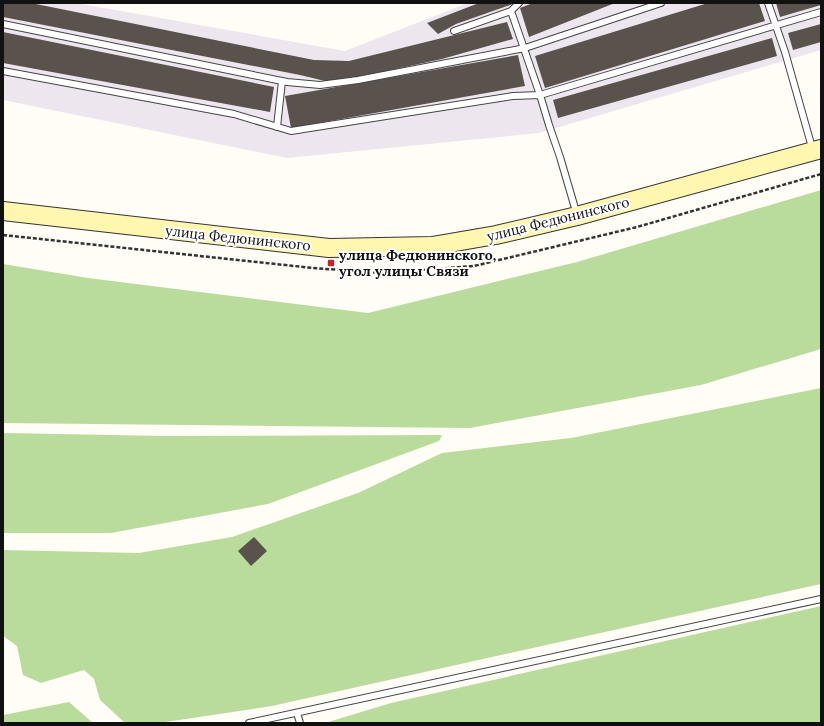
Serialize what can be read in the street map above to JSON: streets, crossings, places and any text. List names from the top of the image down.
{
  "streets": {
    "main road": ["улица Федюнинского"]
  },
  "places": {
    "transit": ["улица Федюнинского, угол улицы Связи"]
  }
}
